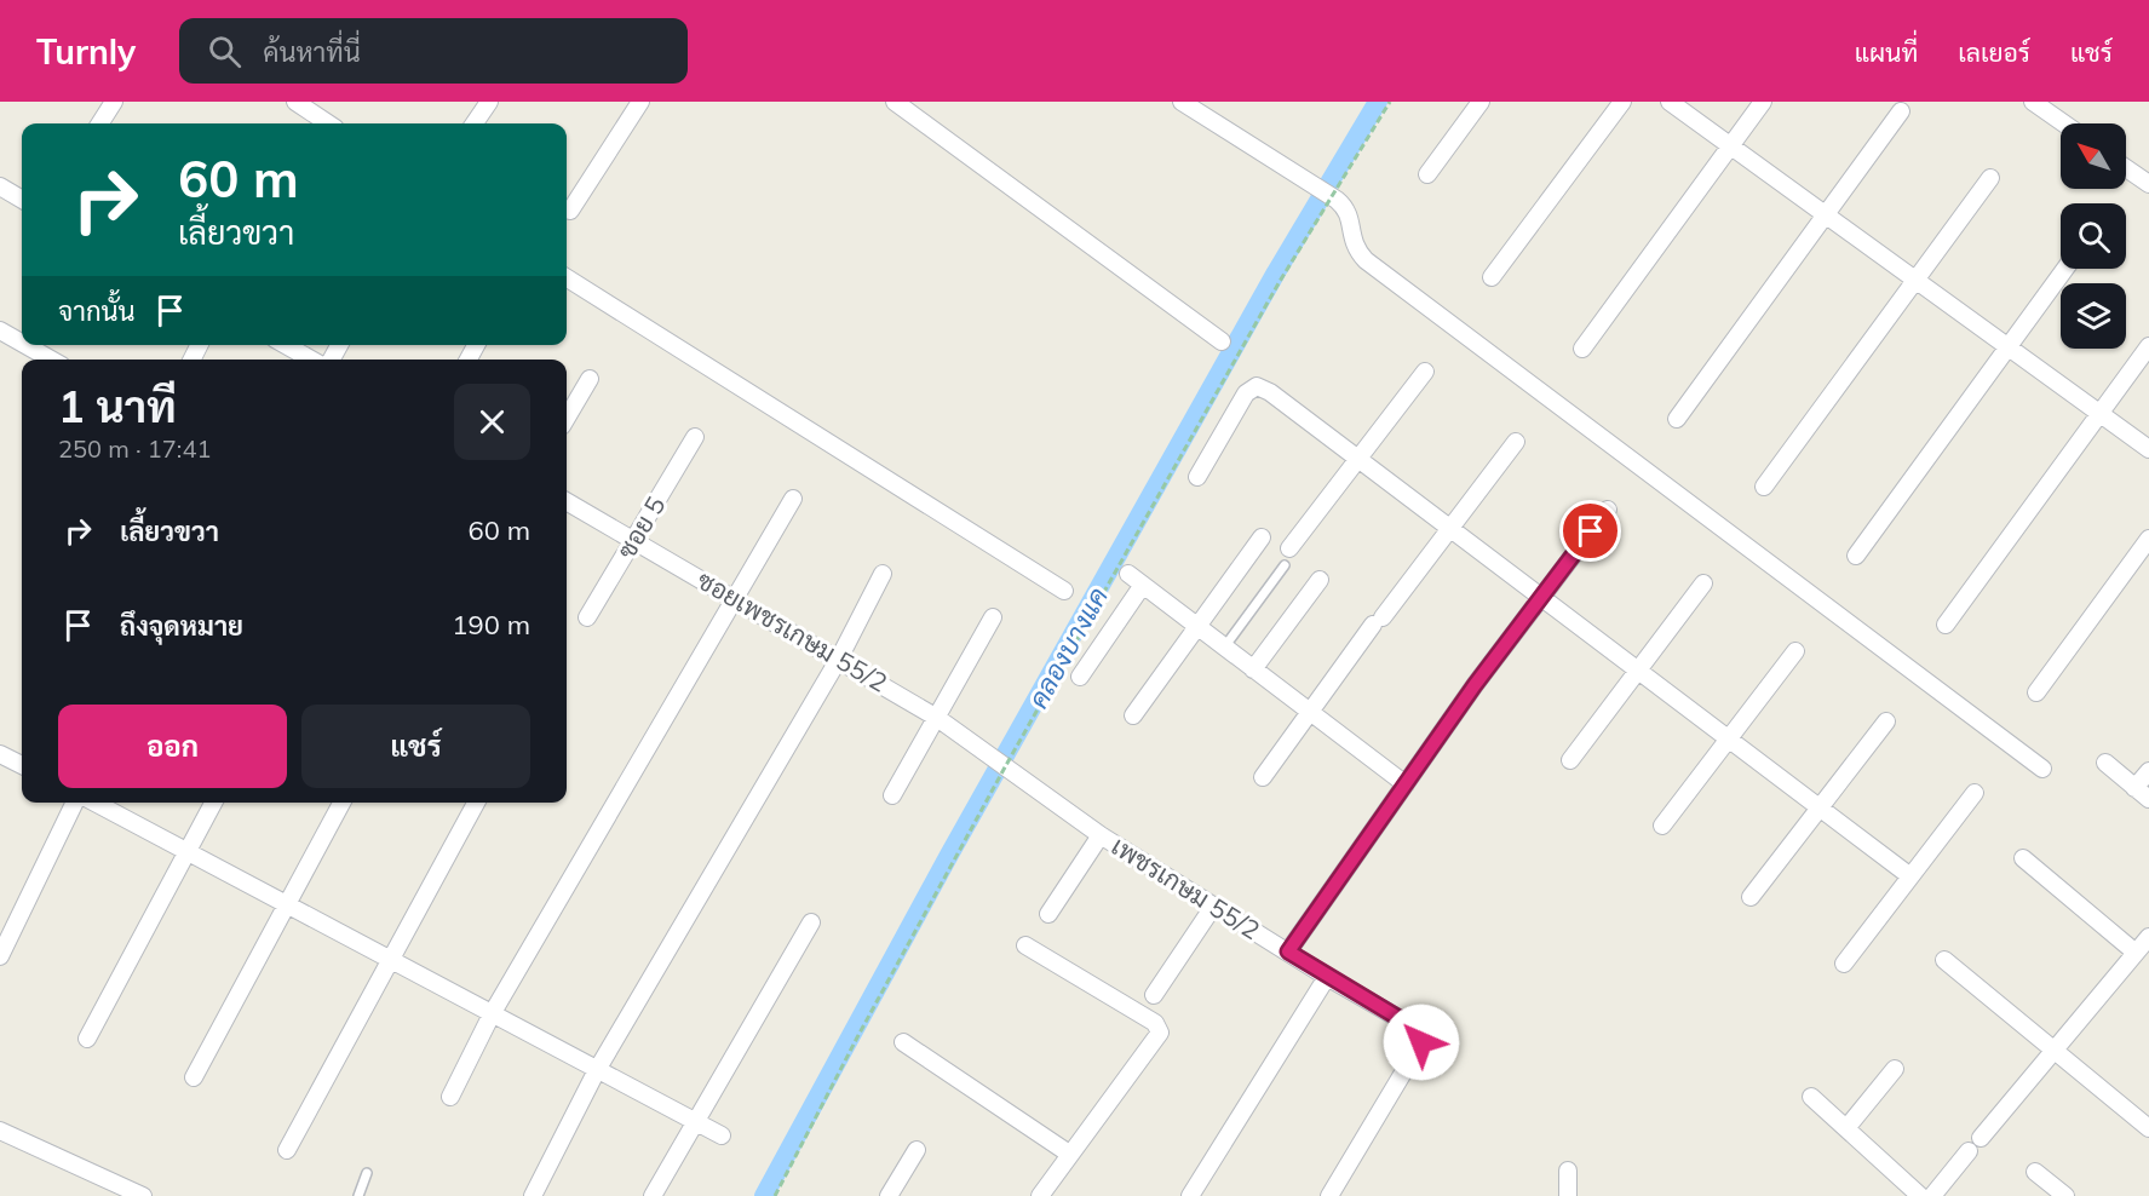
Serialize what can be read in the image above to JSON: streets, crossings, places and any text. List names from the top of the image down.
{
  "streets": {
    "street": ["ซอย 5", "ซอยเพชรเกษม 55/2", "เพชรเกษม 55/2"]
  },
  "crossings": [
    ["ซอย 5", "ซอยเพชรเกษม 55/2"],
    ["ซอยเพชรเกษม 55/2", "เพชรเกษม 55/2"]
  ],
  "water": ["คลองบางแค"],
  "north": "top left",
  "page": {
    "header": "Turnly",
    "search": "ค้นหาที่นี่",
    "nav": ["แผนที่", "เลเยอร์", "แชร์"],
    "turn": ["60 m", "เลี้ยวขวา"],
    "then": "จากนั้น",
    "heading": ["1 นาที", "250 m · 17:41"],
    "list": [
      {
        "name": "เลี้ยวขวา",
        "value": "60 m"
      },
      {
        "name": "ถึงจุดหมาย",
        "value": "190 m"
      }
    ],
    "buttons": ["ออก", "แชร์"]
  }
}
